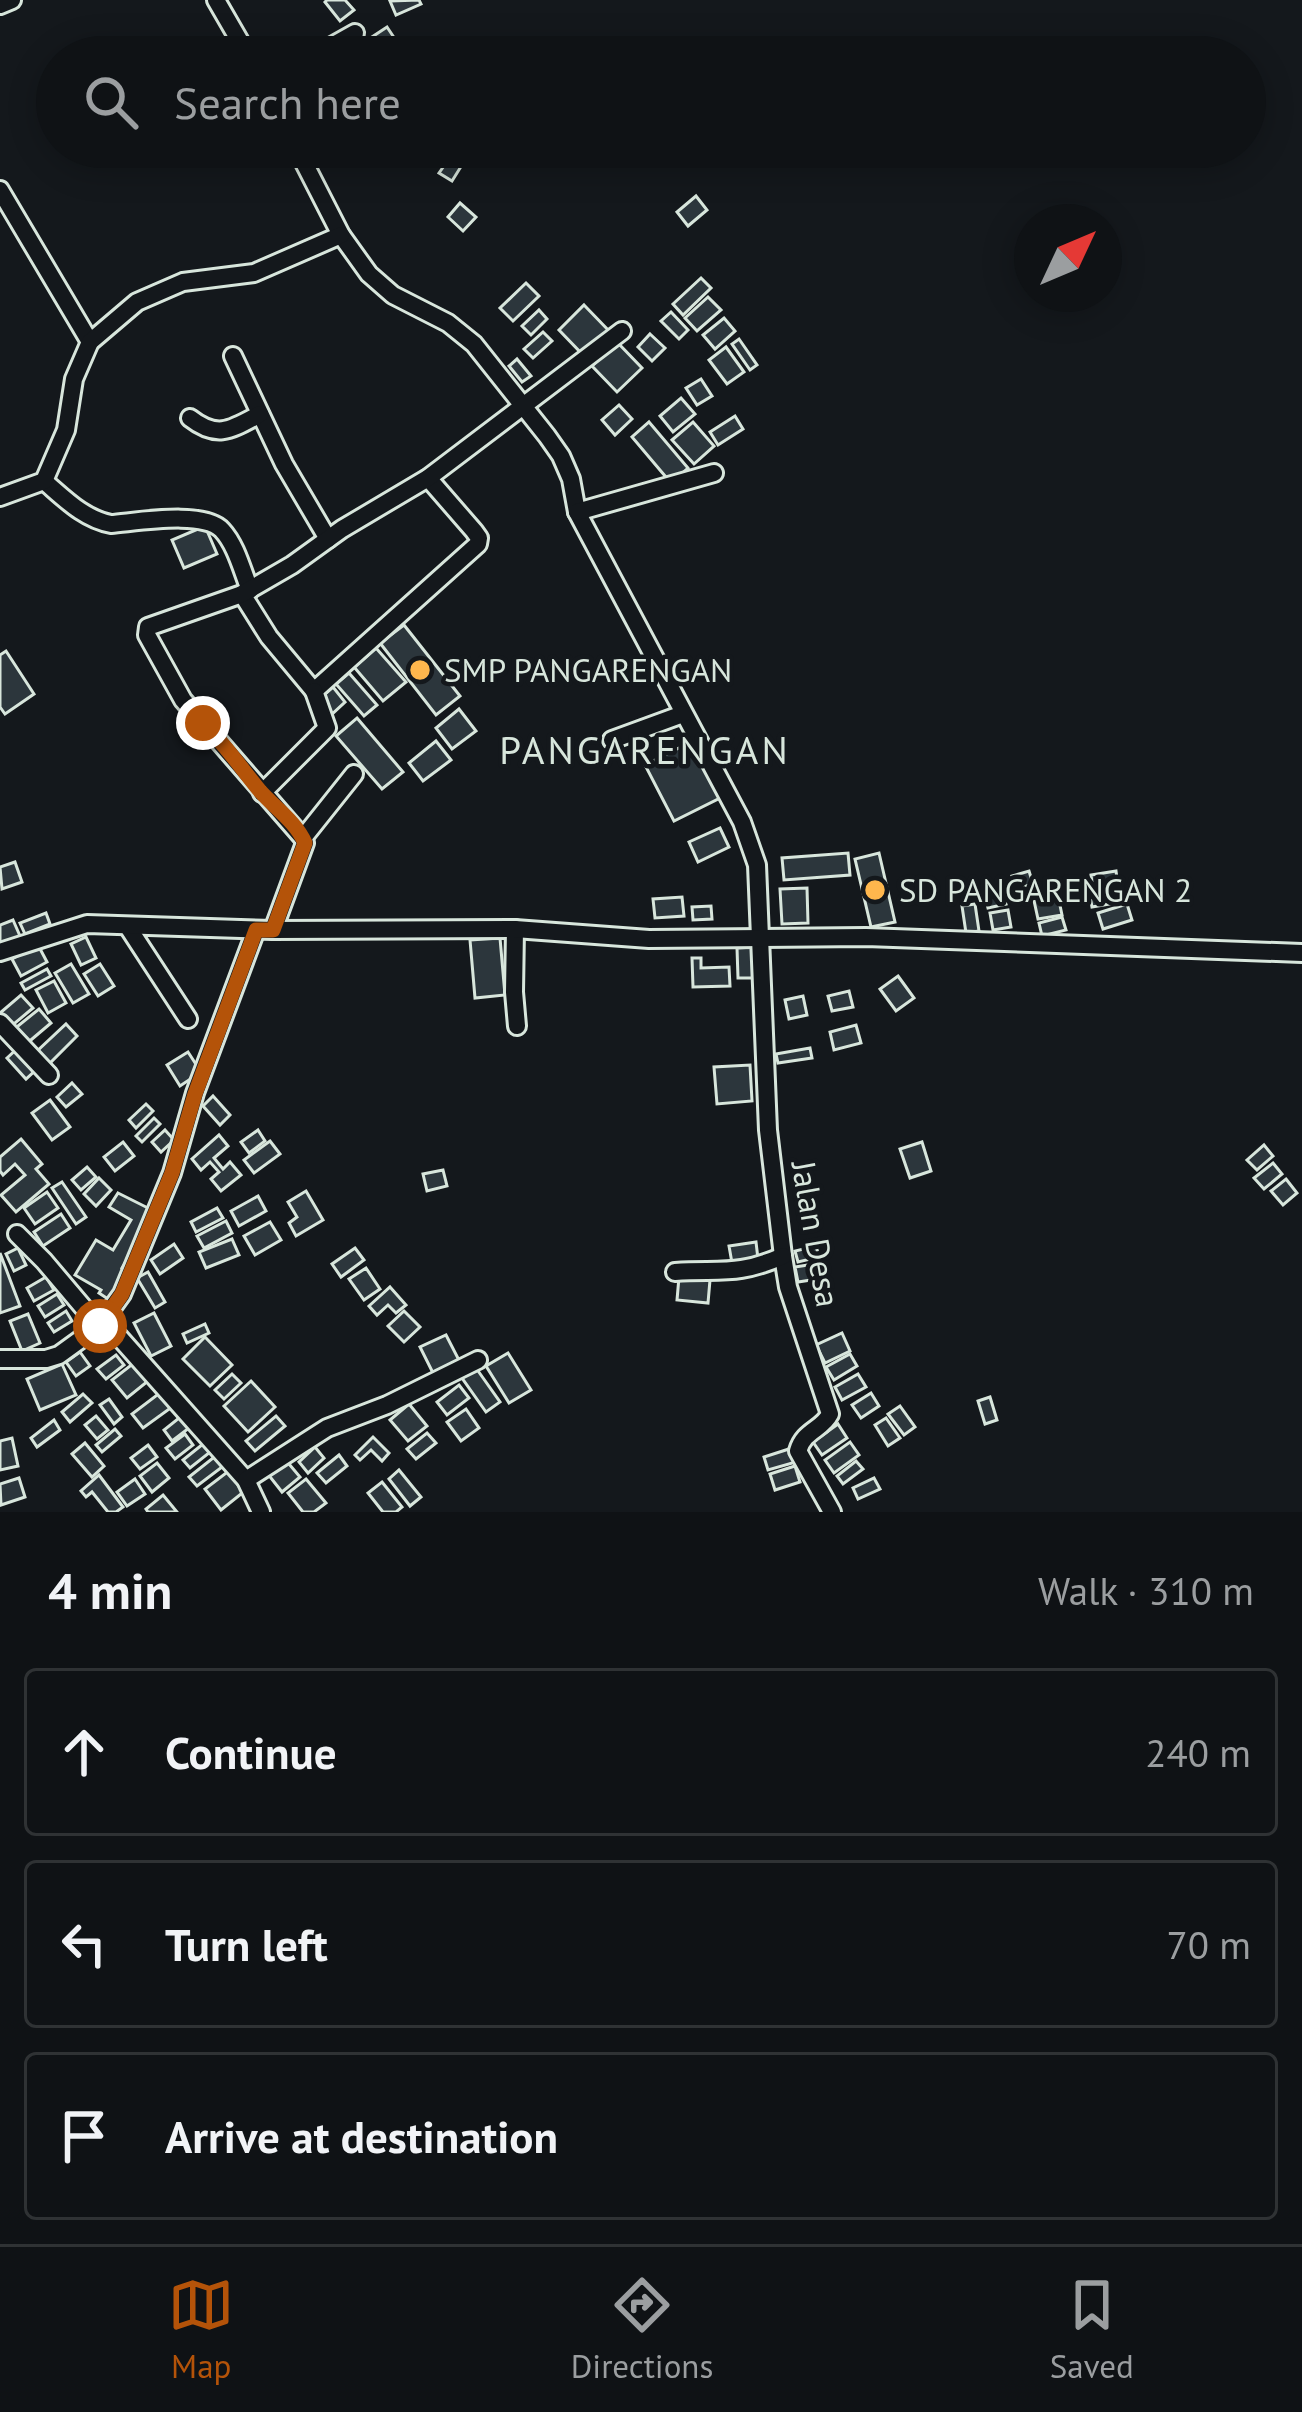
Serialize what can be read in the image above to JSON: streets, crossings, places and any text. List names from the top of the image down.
{
  "streets": {
    "street": ["Jalan Desa"]
  },
  "districts": ["PANGARENGAN"],
  "places": ["SMP PANGARENGAN", "SD PANGARENGAN 2"],
  "north": "top right",
  "page": {
    "search": "Search here",
    "heading": ["4 min", "Walk · 310 m"],
    "list": [
      ["Continue", "240 m"],
      ["Turn left", "70 m"],
      "Arrive at destination"
    ],
    "nav": ["Map", "Directions", "Saved"]
  }
}
